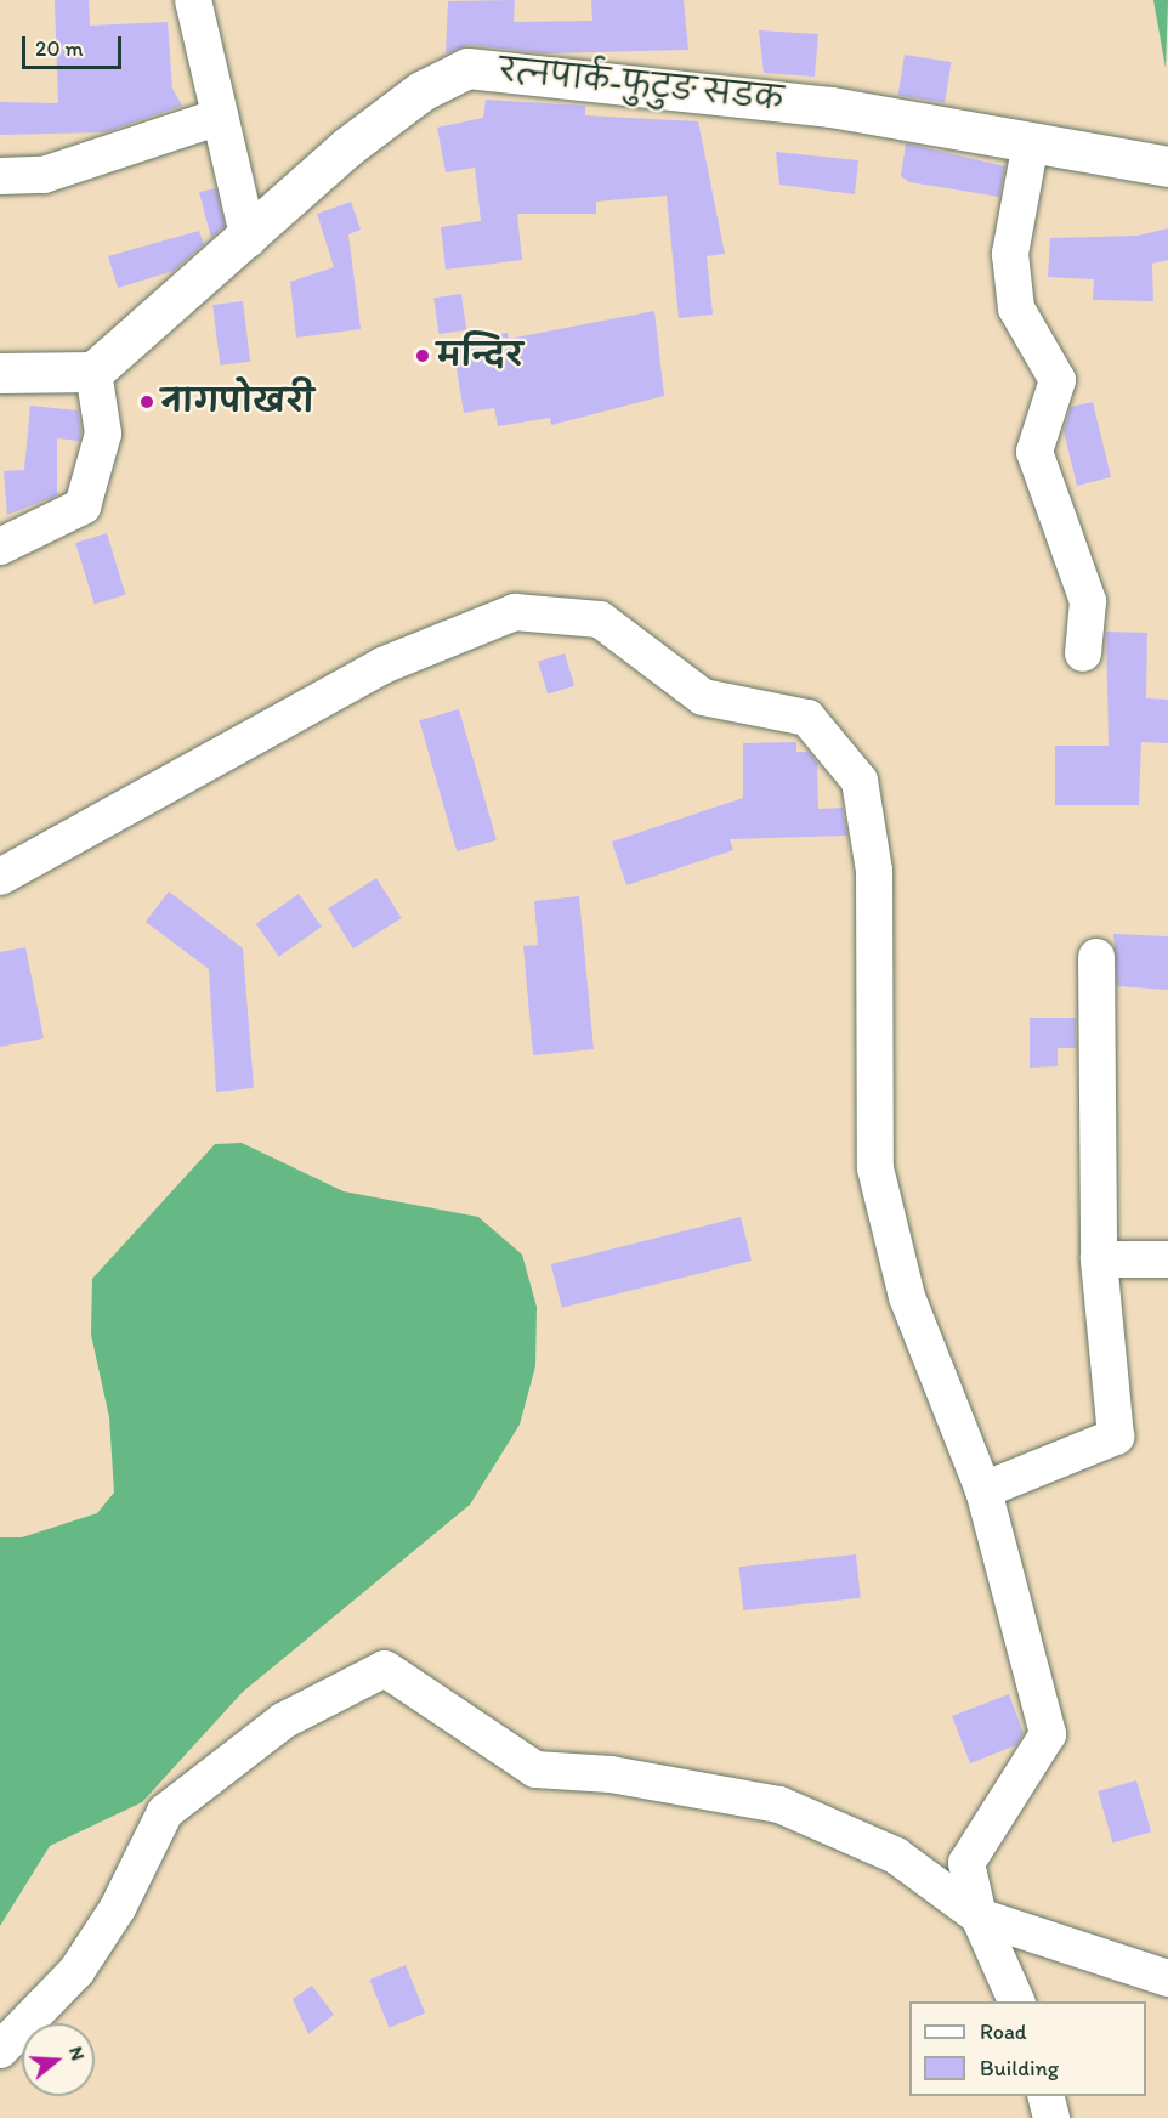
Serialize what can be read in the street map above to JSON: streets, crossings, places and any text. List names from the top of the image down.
{
  "streets": {
    "street": ["रत्नपार्क-फुटुङ सडक"]
  },
  "places": ["मन्दिर", "नागपोखरी"],
  "legend": ["Road", "Building"],
  "scale_bar": "20 m",
  "north": "right"
}
